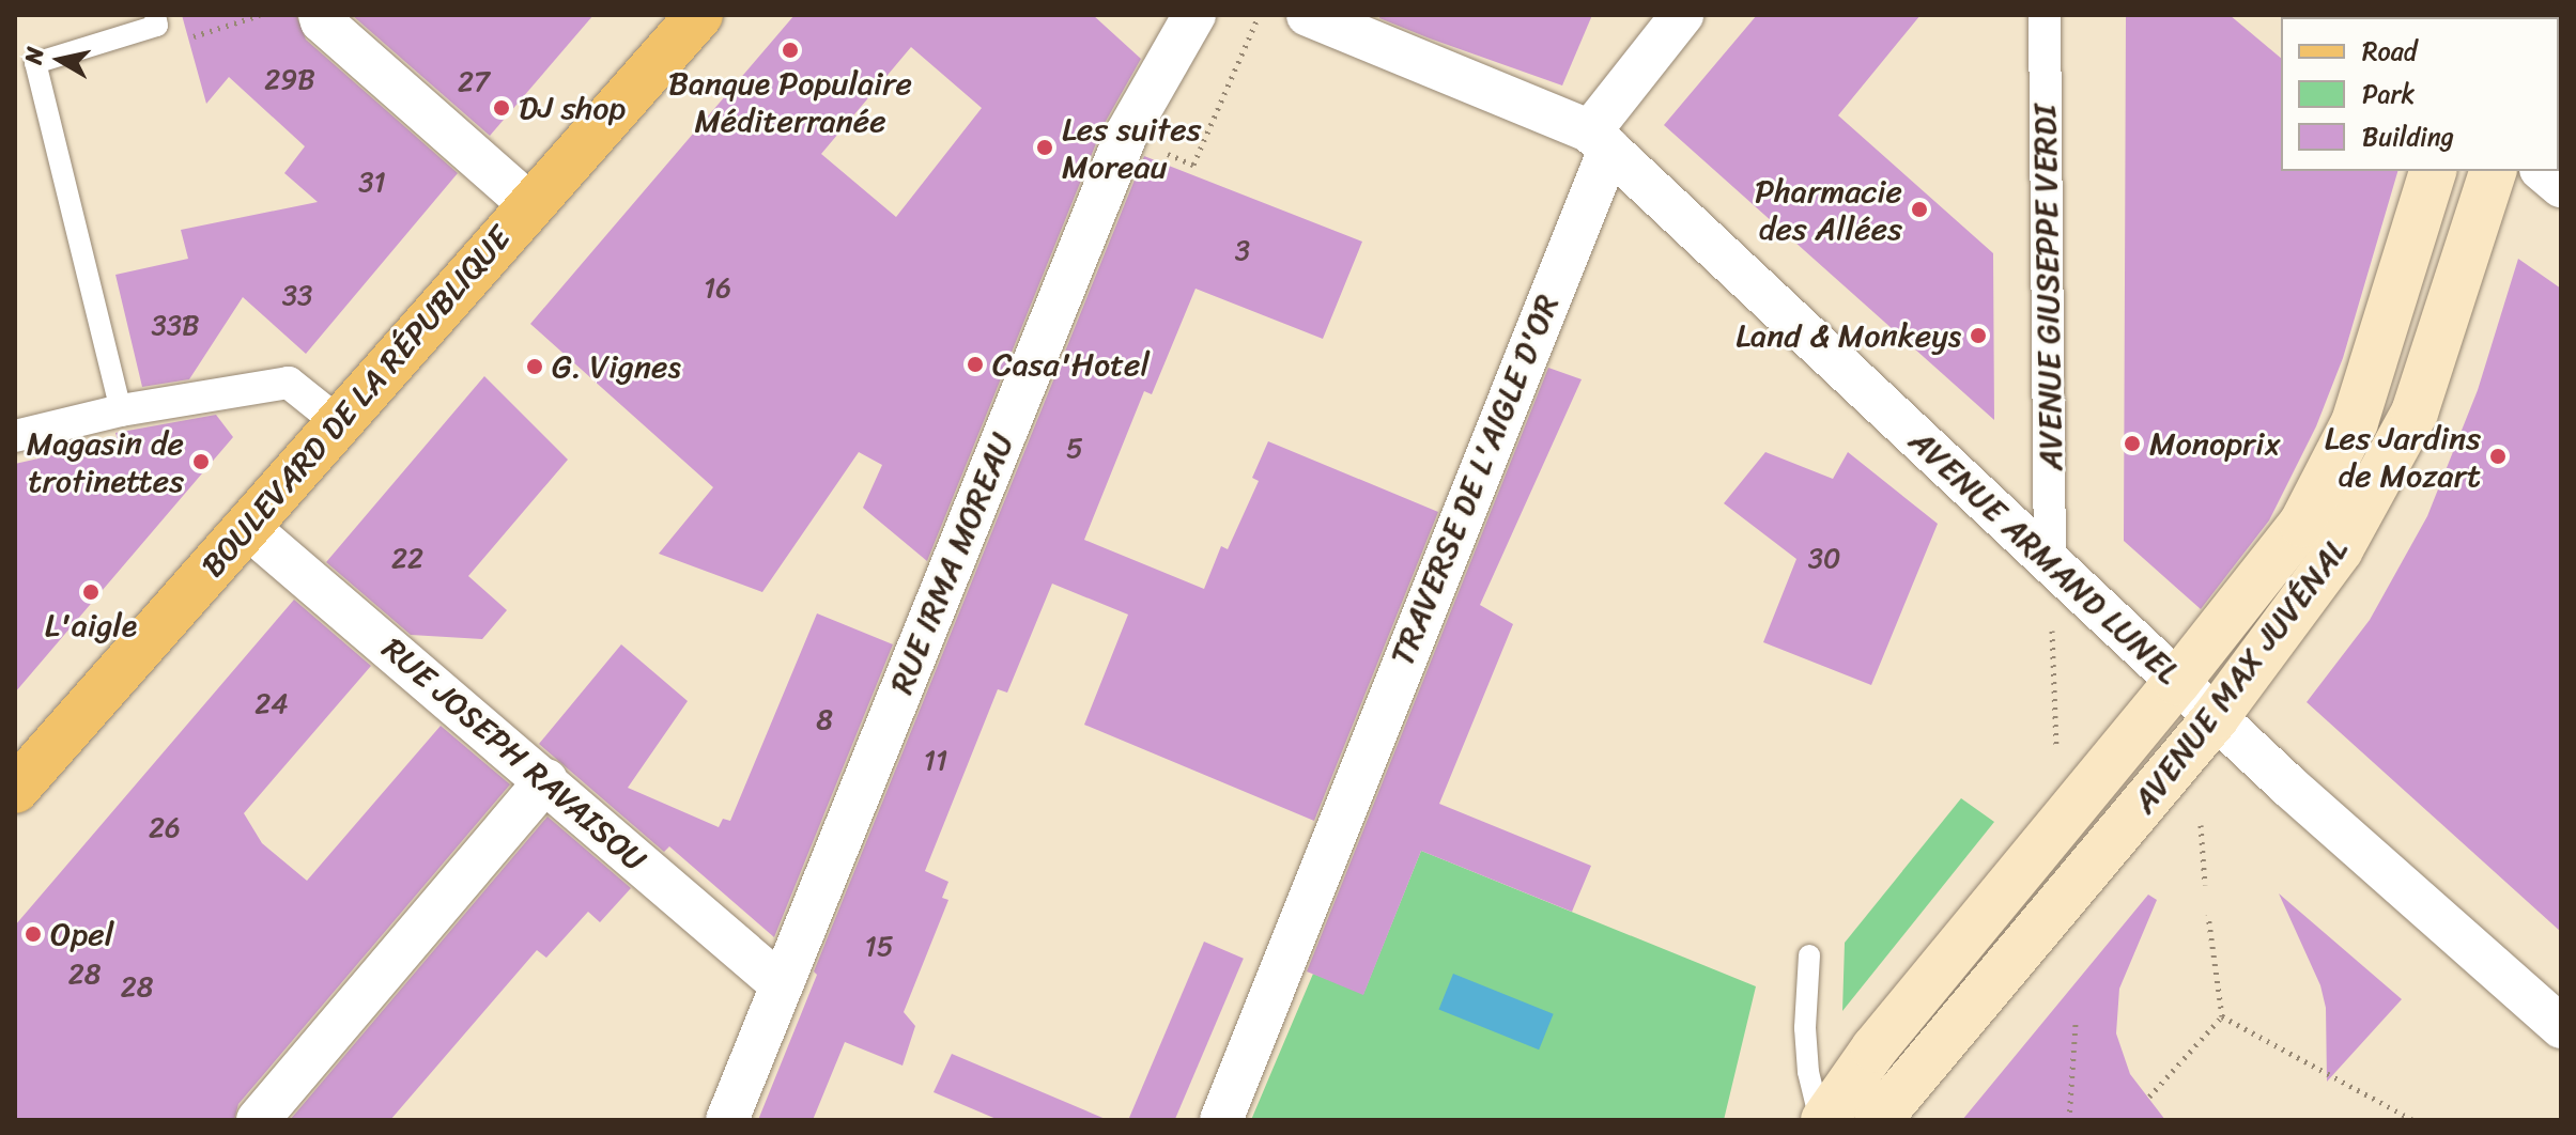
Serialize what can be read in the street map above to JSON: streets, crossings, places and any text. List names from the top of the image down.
{
  "streets": {
    "main road": ["BOULEVARD DE LA RÉPUBLIQUE", "AVENUE MAX JUVÉNAL"],
    "street": [
      "AVENUE GIUSEPPE VERDI",
      "TRAVERSE DE L'AIGLE D'OR",
      "AVENUE ARMAND LUNEL",
      "RUE IRMA MOREAU",
      "RUE JOSEPH RAVAISOU"
    ]
  },
  "crossings": [
    ["AVENUE GIUSEPPE VERDI", "AVENUE ARMAND LUNEL"],
    ["BOULEVARD DE LA RÉPUBLIQUE", "RUE JOSEPH RAVAISOU"],
    ["TRAVERSE DE L'AIGLE D'OR", "AVENUE ARMAND LUNEL"],
    ["AVENUE ARMAND LUNEL", "AVENUE MAX JUVÉNAL"],
    ["RUE IRMA MOREAU", "RUE JOSEPH RAVAISOU"]
  ],
  "places": [
    "Banque Populaire Méditerranée",
    "DJ shop",
    "Les suites Moreau",
    "Pharmacie des Allées",
    "Land & Monkeys",
    "Casa'Hotel",
    "G. Vignes",
    "Monoprix",
    "Les Jardins de Mozart",
    "Magasin de trotinettes",
    "L'aigle",
    "Opel"
  ],
  "house_numbers": [
    "29B",
    "27",
    "31",
    "3",
    "16",
    "33",
    "33B",
    "5",
    "22",
    "30",
    "24",
    "8",
    "11",
    "26",
    "15",
    "28",
    "28"
  ],
  "legend": ["Road", "Park", "Building"],
  "north": "left"
}
